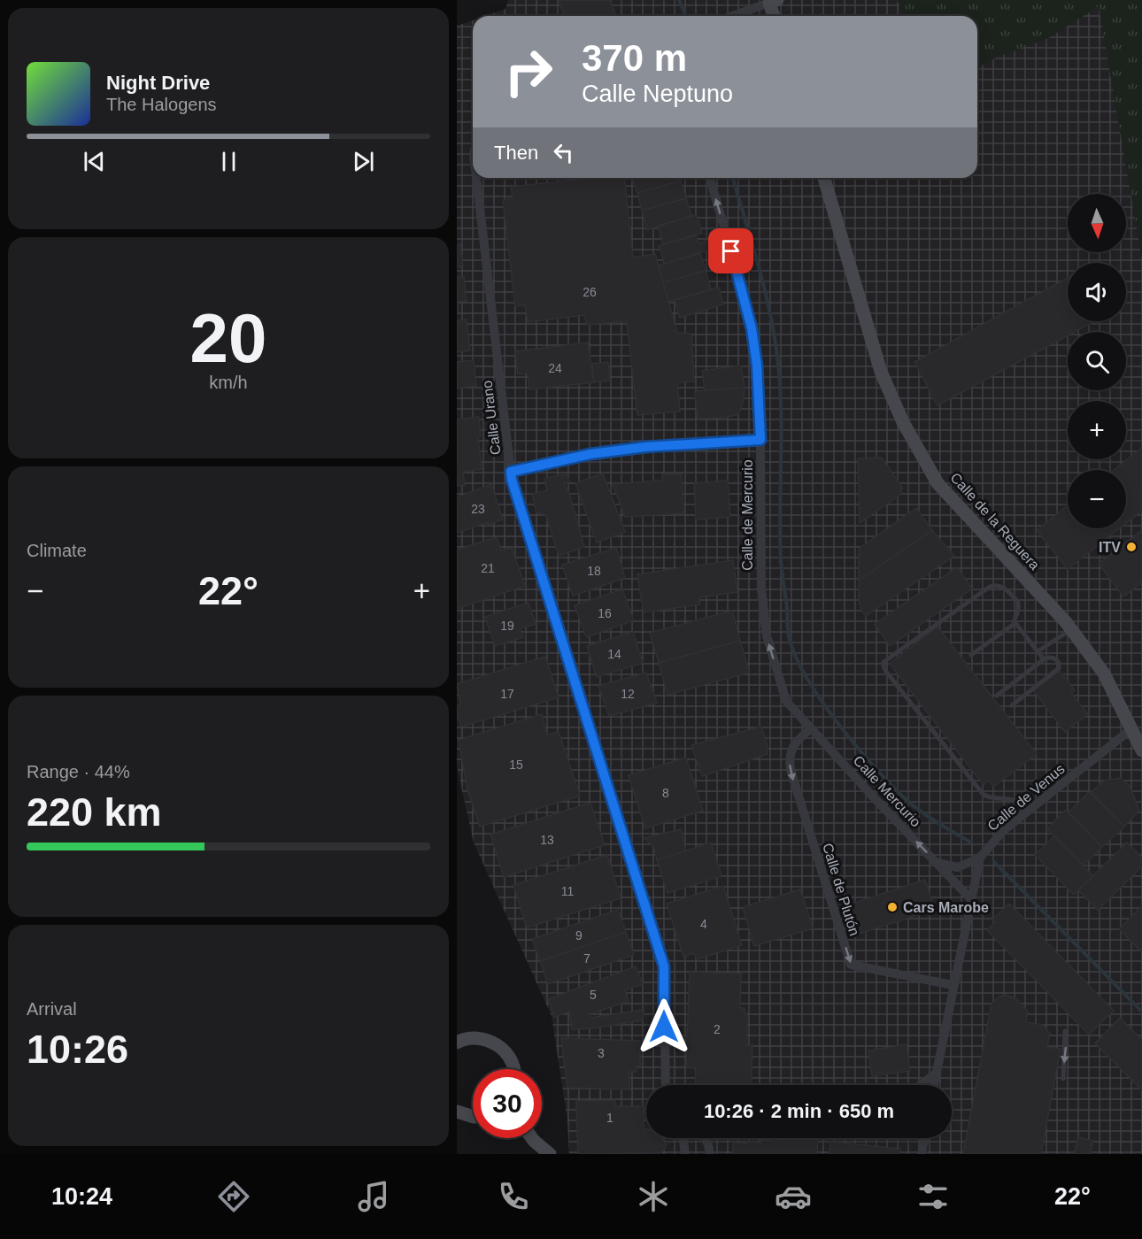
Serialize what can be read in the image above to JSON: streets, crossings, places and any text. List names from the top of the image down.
{
  "streets": {
    "street": [
      "Calle Urano",
      "Calle de Mercurio",
      "Calle de la Reguera",
      "Calle Mercurio",
      "Calle de Venus",
      "Calle de Plutón"
    ]
  },
  "crossings": [
    ["Calle de Mercurio", "Calle Mercurio"],
    ["Calle de la Reguera", "Calle de Venus"],
    ["Calle Mercurio", "Calle de Venus"],
    ["Calle Mercurio", "Calle de Plutón"],
    ["Calle de Venus", "Calle de Plutón"]
  ],
  "one_way": ["Calle de Mercurio", "Calle Mercurio", "Calle de Plutón"],
  "places": ["ITV", "Cars Marobe"],
  "house_numbers": [
    "26",
    "24",
    "23",
    "21",
    "18",
    "16",
    "19",
    "14",
    "17",
    "12",
    "15",
    "8",
    "13",
    "11",
    "4",
    "9",
    "7",
    "5",
    "2",
    "3",
    "1"
  ],
  "north": "bottom",
  "page": {
    "turn": ["370 m", "Calle Neptuno"],
    "song": ["Night Drive", "The Halogens"],
    "then": "Then",
    "map_buttons": ["+", "−"],
    "tile": [
      ["20", "km/h"],
      "Climate",
      ["Range · 44%", "220 km"],
      ["Arrival", "10:26"]
    ],
    "heat": ["−", "22°", "+"],
    "limit": "30",
    "trip": "10:26 · 2 min · 650 m",
    "tabs": ["10:24", "22°"]
  }
}
